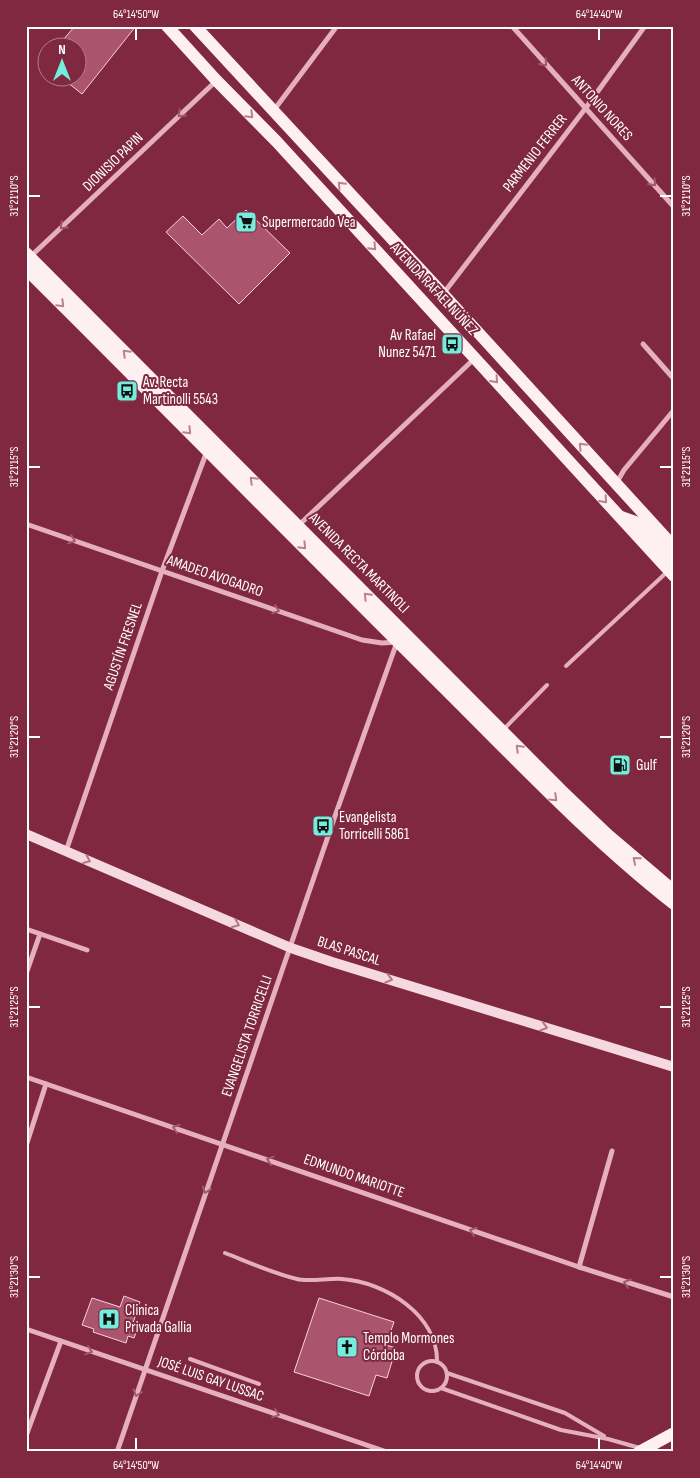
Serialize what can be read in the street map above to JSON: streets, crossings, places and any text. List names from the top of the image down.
{
  "streets": {
    "main road": ["AVENIDA RAFAEL NÚÑEZ", "AVENIDA RECTA MARTINOLI", "BLAS PASCAL"],
    "street": [
      "ANTONIO NORES",
      "PARMENIO FERRER",
      "DIONISIO PAPIN",
      "AMADEO AVOGADRO",
      "AGUSTÍN FRESNEL",
      "EVANGELISTA TORRICELLI",
      "EDMUNDO MARIOTTE",
      "JOSÉ LUIS GAY LUSSAC"
    ]
  },
  "crossings": [
    ["ANTONIO NORES", "PARMENIO FERRER"],
    ["PARMENIO FERRER", "AVENIDA RAFAEL NÚÑEZ"],
    ["DIONISIO PAPIN", "AVENIDA RAFAEL NÚÑEZ"],
    ["DIONISIO PAPIN", "AVENIDA RECTA MARTINOLI"],
    ["AVENIDA RECTA MARTINOLI", "AMADEO AVOGADRO"],
    ["AVENIDA RECTA MARTINOLI", "AGUSTÍN FRESNEL"],
    ["AVENIDA RECTA MARTINOLI", "EVANGELISTA TORRICELLI"],
    ["AMADEO AVOGADRO", "AGUSTÍN FRESNEL"],
    ["AMADEO AVOGADRO", "EVANGELISTA TORRICELLI"],
    ["AGUSTÍN FRESNEL", "BLAS PASCAL"],
    ["BLAS PASCAL", "EVANGELISTA TORRICELLI"],
    ["EVANGELISTA TORRICELLI", "EDMUNDO MARIOTTE"],
    ["EVANGELISTA TORRICELLI", "JOSÉ LUIS GAY LUSSAC"]
  ],
  "one_way": [
    "ANTONIO NORES",
    "DIONISIO PAPIN",
    "AMADEO AVOGADRO",
    "BLAS PASCAL",
    "EVANGELISTA TORRICELLI",
    "EDMUNDO MARIOTTE",
    "JOSÉ LUIS GAY LUSSAC"
  ],
  "places": {
    "supermarket": ["Supermercado Vea"],
    "bus stop": ["Av Rafael Nunez 5471", "Av. Recta Martinolli 5543", "Evangelista Torricelli 5861"],
    "fuel station": ["Gulf"],
    "hospital": ["Clinica Privada Gallia"],
    "church": ["Templo Mormones Córdoba"]
  },
  "north": "top",
  "coordinates": [
    "64°14'50\"W",
    "64°14'40\"W",
    "31°21'10\"S",
    "31°21'15\"S",
    "31°21'20\"S",
    "31°21'25\"S",
    "31°21'30\"S"
  ]
}
